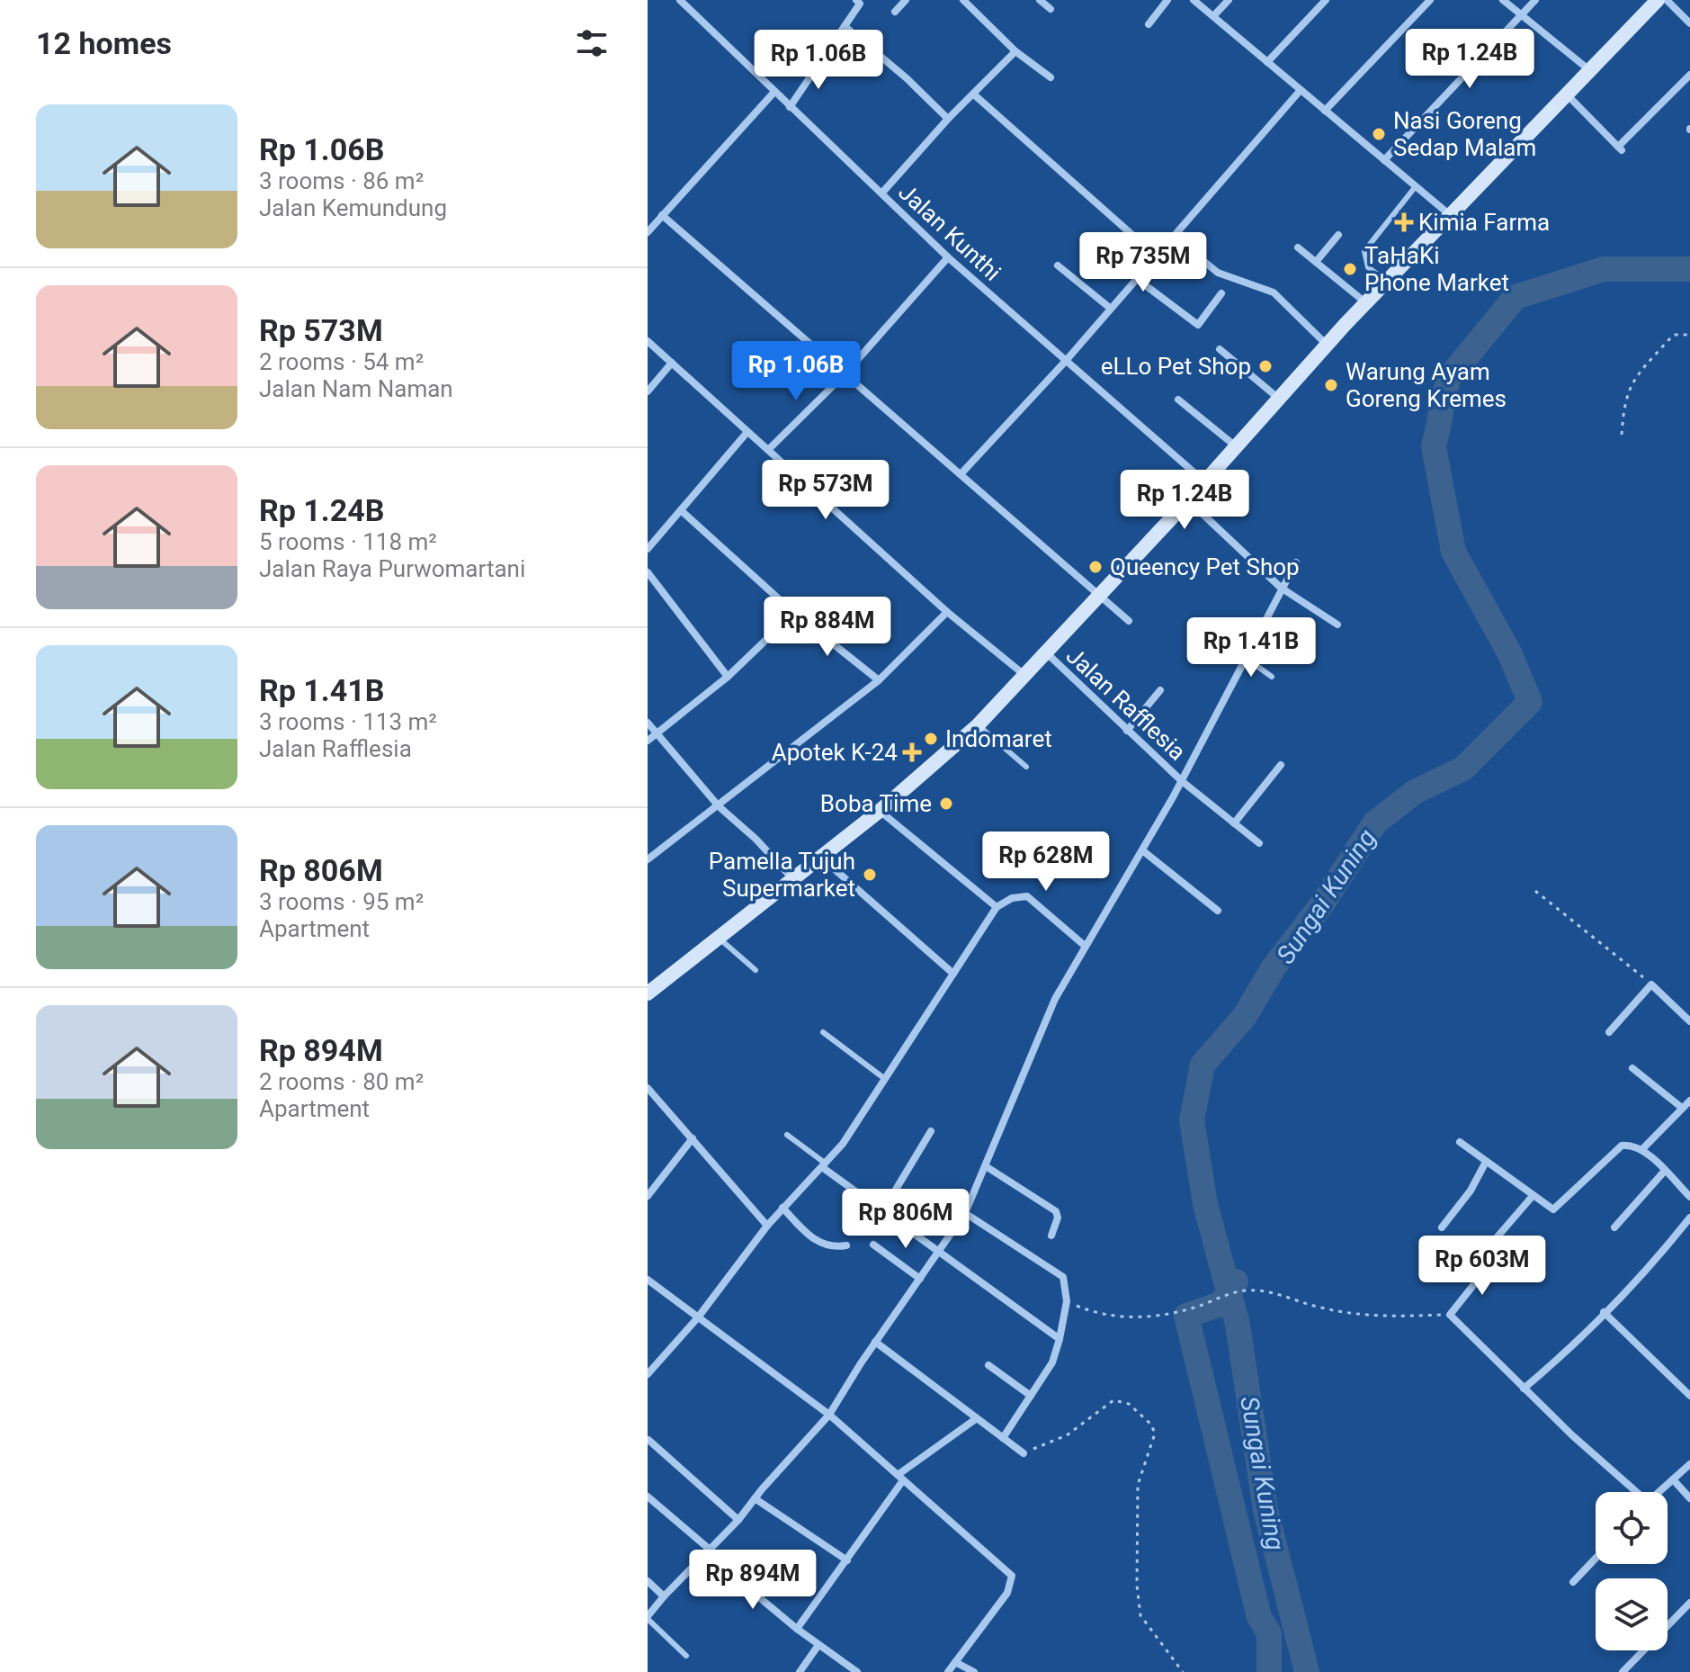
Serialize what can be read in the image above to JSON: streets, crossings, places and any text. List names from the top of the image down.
{
  "streets": {
    "street": ["Jalan Kunthi", "Jalan Rafflesia"]
  },
  "water": ["Sungai Kuning"],
  "places": {
    "other": [
      "Nasi Goreng Sedap Malam",
      "TaHaKi Phone Market",
      "eLLo Pet Shop",
      "Warung Ayam Goreng Kremes",
      "Queency Pet Shop",
      "Indomaret",
      "Boba Time",
      "Pamella Tujuh Supermarket"
    ],
    "health": ["Kimia Farma", "Apotek K-24"]
  },
  "page": {
    "heading": "12 homes",
    "price": [
      "Rp 1.24B",
      "Rp 1.06B",
      "Rp 735M",
      "Rp 1.06B",
      "Rp 573M",
      "Rp 1.24B",
      "Rp 884M",
      "Rp 1.41B",
      "Rp 628M",
      "Rp 806M",
      "Rp 603M",
      "Rp 894M"
    ],
    "list": [
      {
        "name": "Rp 1.06B",
        "note": "3 rooms · 86 m² · Jalan Kemundung"
      },
      {
        "name": "Rp 573M",
        "note": "2 rooms · 54 m² · Jalan Nam Naman"
      },
      {
        "name": "Rp 1.24B",
        "note": "5 rooms · 118 m² · Jalan Raya Purwomartani"
      },
      {
        "name": "Rp 1.41B",
        "note": "3 rooms · 113 m² · Jalan Rafflesia"
      },
      {
        "name": "Rp 806M",
        "note": "3 rooms · 95 m² · Apartment"
      },
      {
        "name": "Rp 894M",
        "note": "2 rooms · 80 m² · Apartment"
      }
    ]
  }
}
